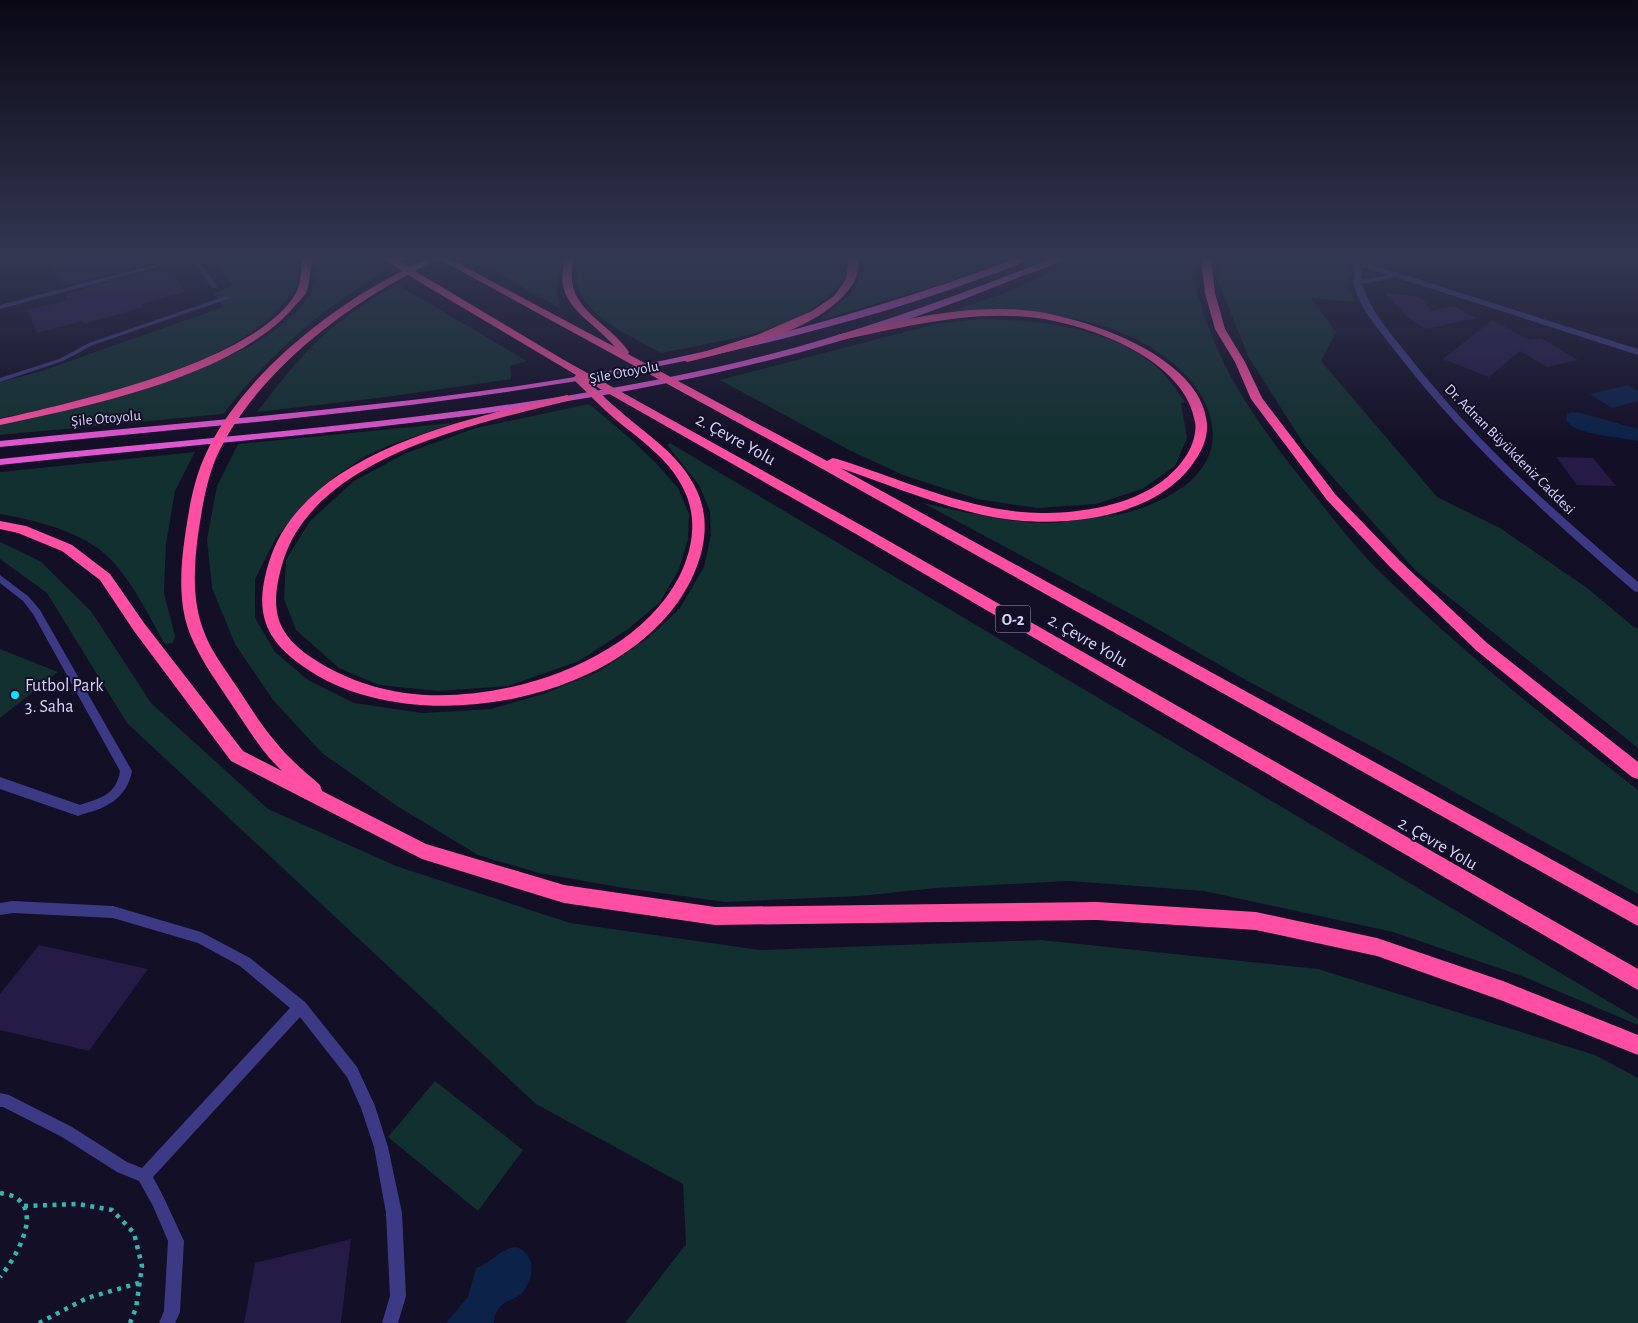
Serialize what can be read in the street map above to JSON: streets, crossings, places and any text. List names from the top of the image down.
{
  "streets": {
    "highway": ["Şile Otoyolu", "2. Çevre Yolu", "O-2"],
    "street": ["Dr. Adnan Büyükdeniz Caddesi"]
  },
  "places": ["Futbol Park 3. Saha"]
}
